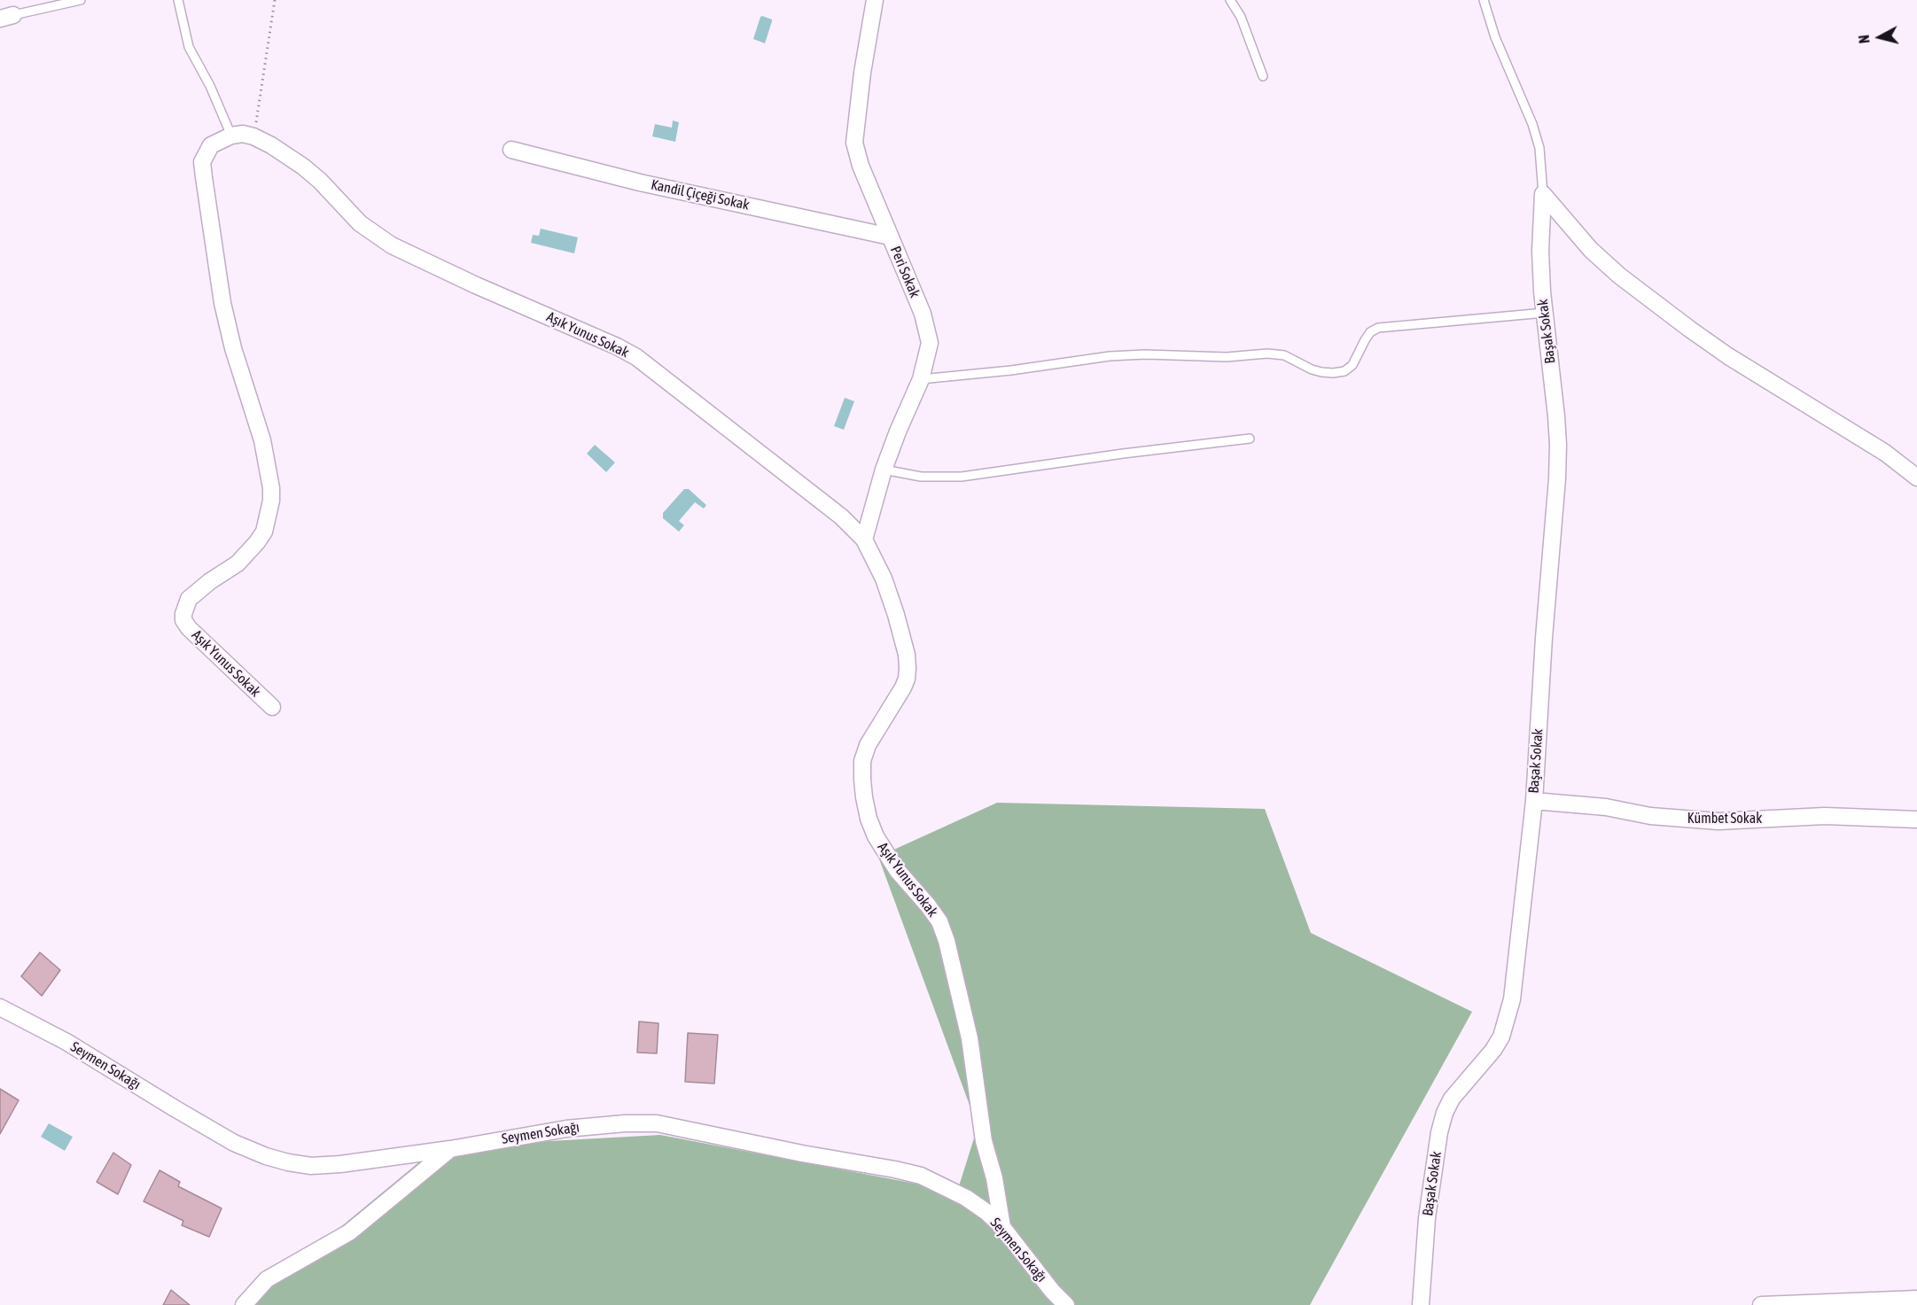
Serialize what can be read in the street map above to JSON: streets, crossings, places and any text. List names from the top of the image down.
{
  "streets": {
    "street": [
      "Kandil Çiçeği Sokak",
      "Peri Sokak",
      "Başak Sokak",
      "Aşık Yunus Sokak",
      "Kümbet Sokak",
      "Seymen Sokağı"
    ]
  },
  "crossings": [
    ["Kandil Çiçeği Sokak", "Peri Sokak"],
    ["Peri Sokak", "Aşık Yunus Sokak"],
    ["Başak Sokak", "Kümbet Sokak"],
    ["Aşık Yunus Sokak", "Seymen Sokağı"]
  ],
  "north": "left"
}
